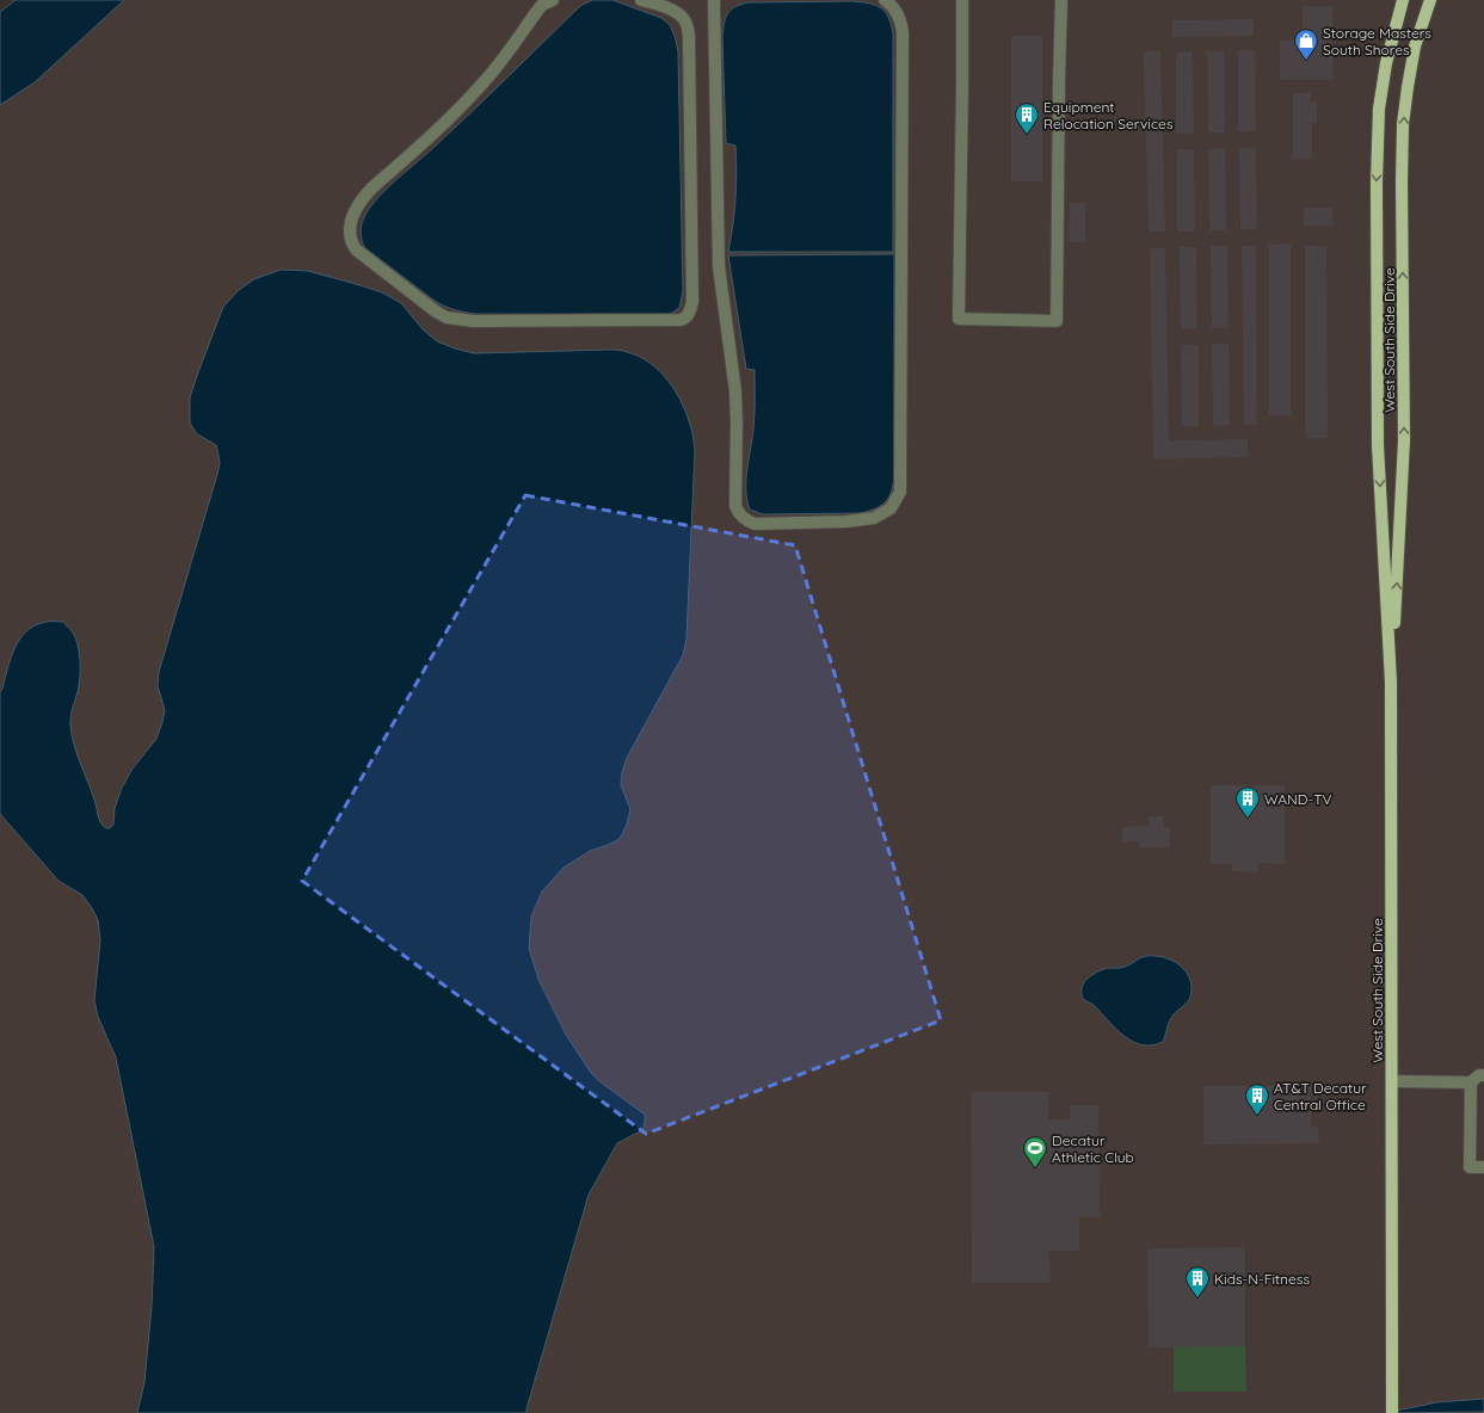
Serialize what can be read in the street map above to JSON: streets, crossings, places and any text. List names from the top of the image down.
{
  "streets": {
    "main road": ["West South Side Drive"]
  },
  "places": {
    "shop": ["Storage Masters South Shores"],
    "building": [
      "Equipment Relocation Services",
      "WAND-TV",
      "AT&T Decatur Central Office",
      "Kids-N-Fitness"
    ],
    "sports": ["Decatur Athletic Club"]
  }
}
